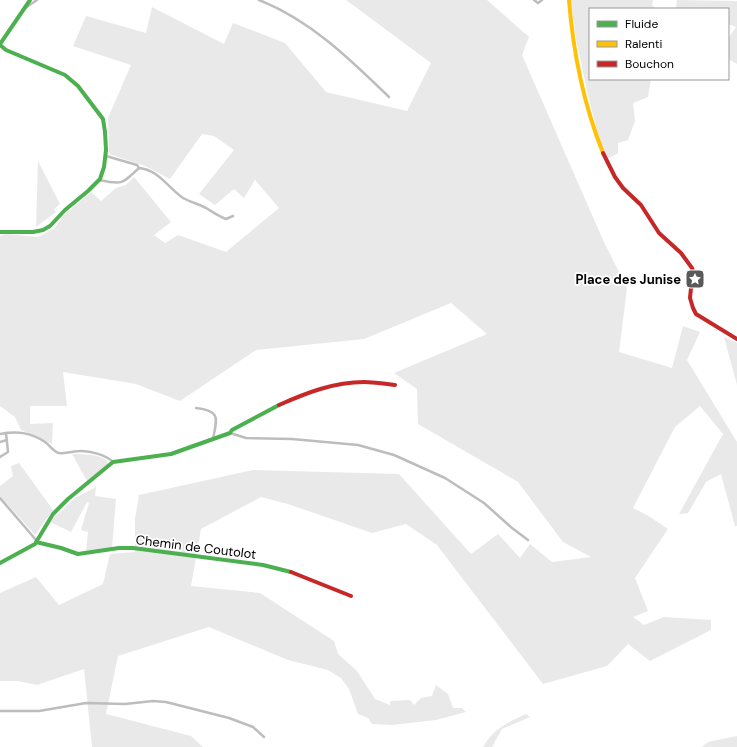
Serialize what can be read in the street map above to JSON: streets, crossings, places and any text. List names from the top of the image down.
{
  "streets": {
    "street": ["Chemin de Coutolot"]
  },
  "places": {
    "place": ["Place des Junise"]
  },
  "legend": ["Fluide", "Ralenti", "Bouchon"]
}
